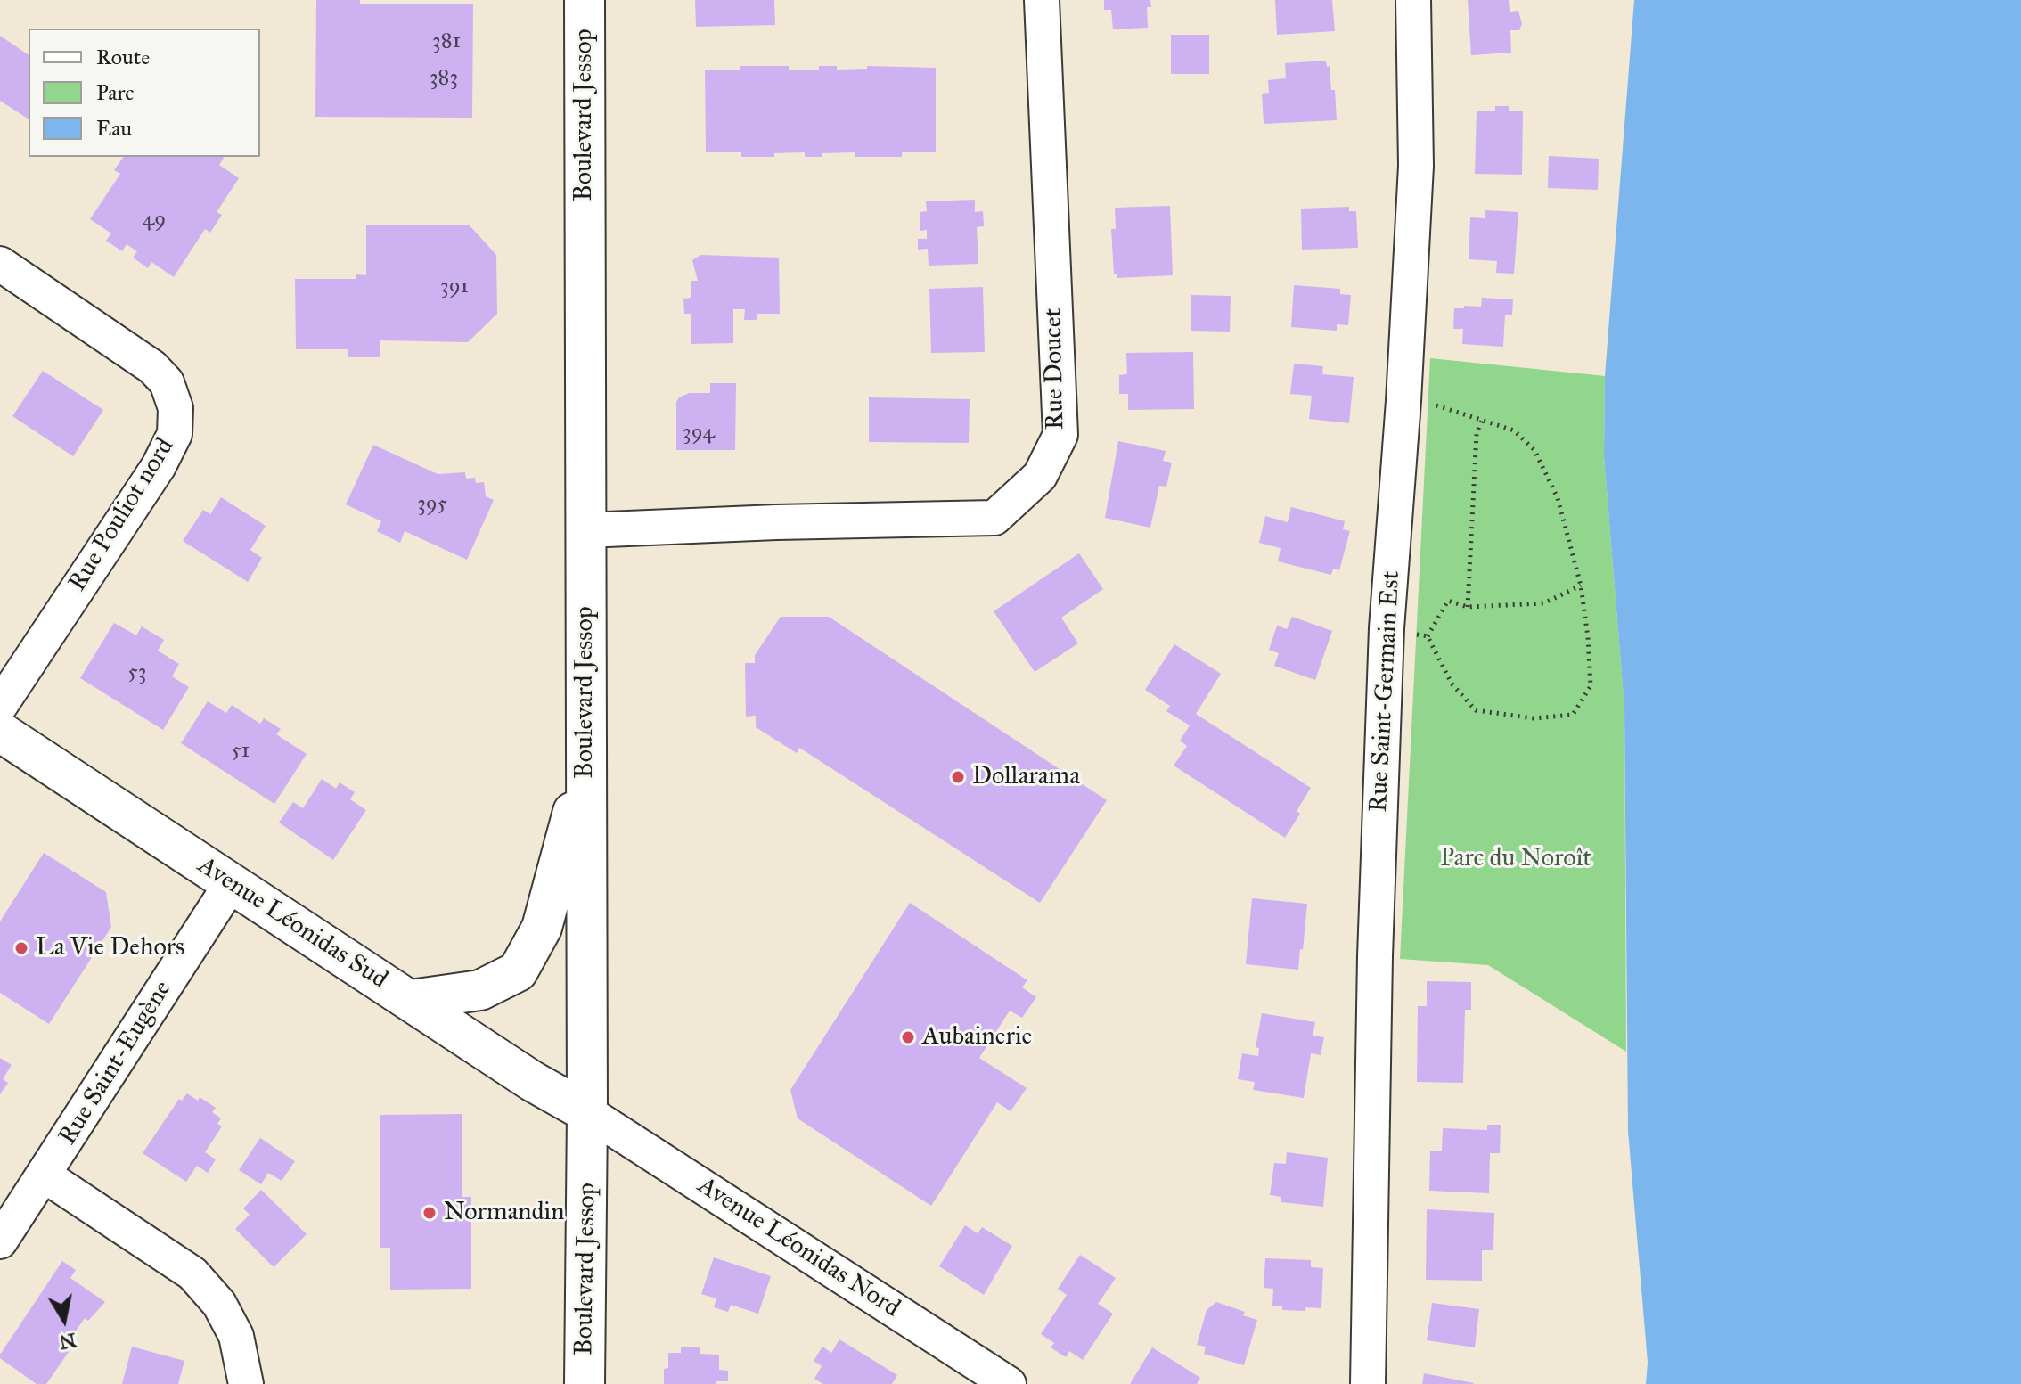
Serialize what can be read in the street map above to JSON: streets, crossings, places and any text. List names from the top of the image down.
{
  "streets": {
    "main road": ["Boulevard Jessop", "Avenue Léonidas Sud"],
    "street": [
      "Rue Doucet",
      "Rue Pouliot nord",
      "Rue Saint-Germain Est",
      "Rue Saint-Eugène",
      "Avenue Léonidas Nord"
    ]
  },
  "crossings": [
    ["Boulevard Jessop", "Rue Doucet"],
    ["Boulevard Jessop", "Avenue Léonidas Sud"],
    ["Boulevard Jessop", "Avenue Léonidas Nord"],
    ["Avenue Léonidas Sud", "Rue Saint-Eugène"],
    ["Avenue Léonidas Sud", "Avenue Léonidas Nord"]
  ],
  "parks": ["Parc du Noroît"],
  "places": [
    "Dollarama",
    "La Vie Dehors",
    "Aubainerie",
    "Normandin"
  ],
  "house_numbers": [
    "381",
    "383",
    "49",
    "391",
    "394",
    "395",
    "53",
    "51"
  ],
  "legend": ["Route", "Parc", "Eau"],
  "north": "bottom"
}
